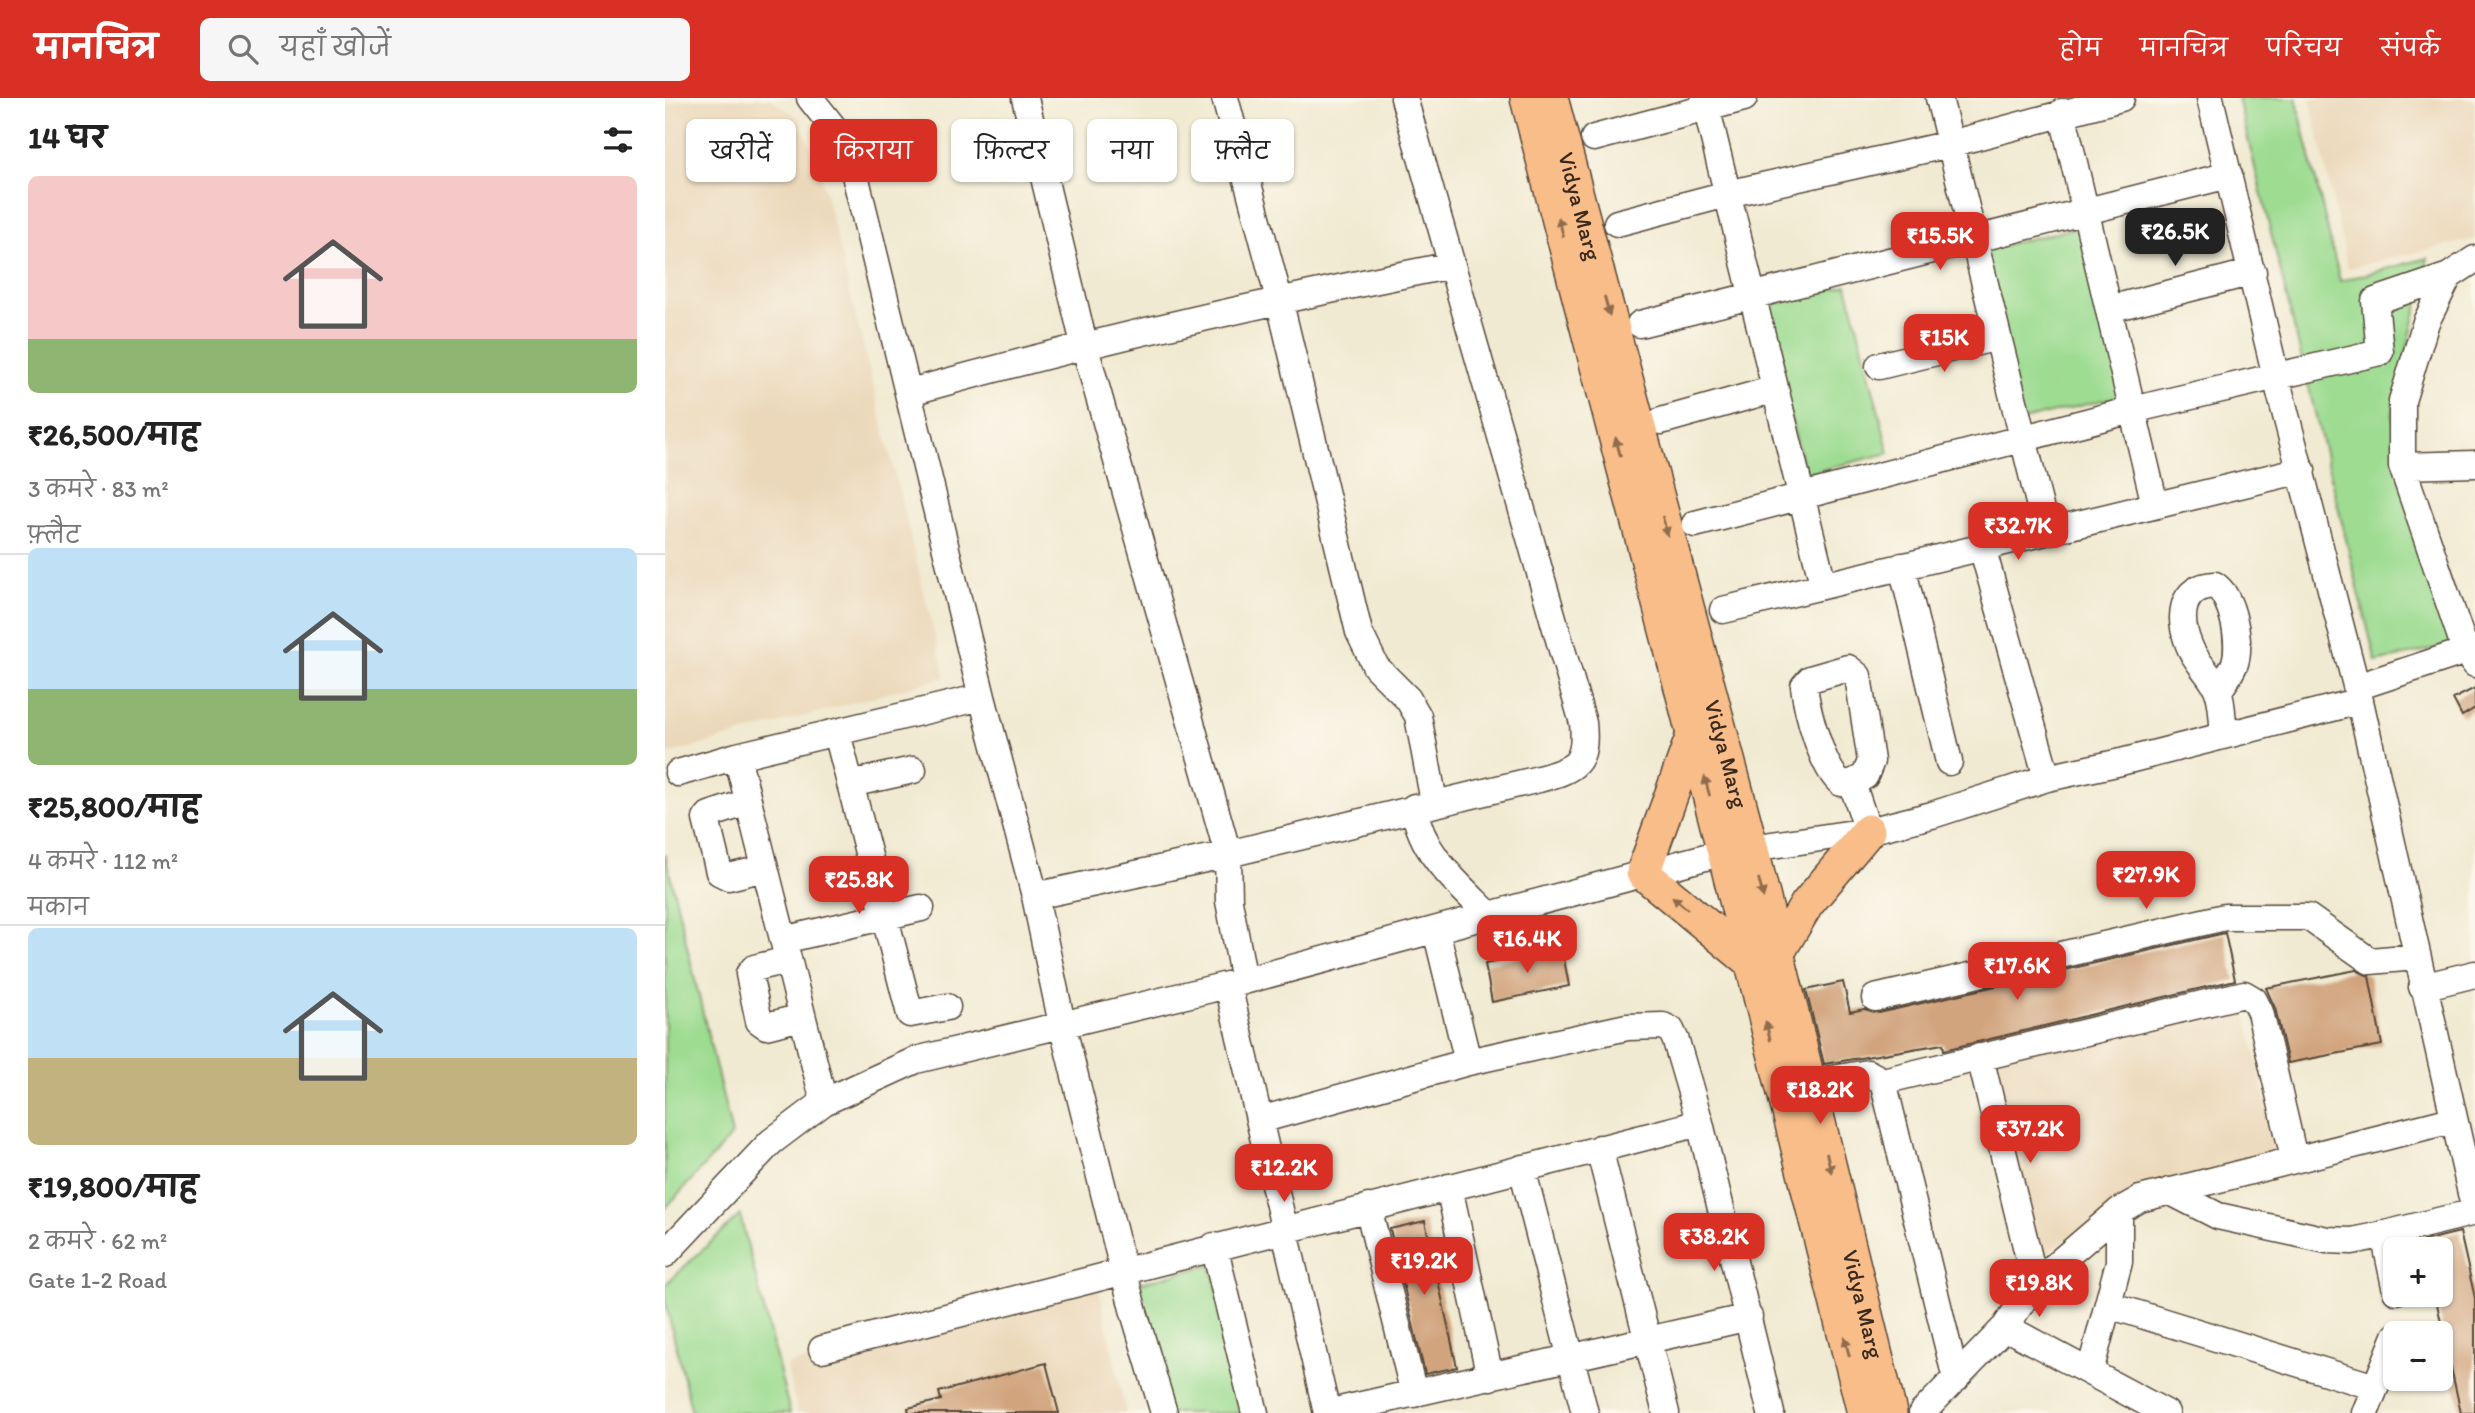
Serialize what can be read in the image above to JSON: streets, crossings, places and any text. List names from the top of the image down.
{
  "streets": {
    "main road": ["Vidya Marg"]
  },
  "page": {
    "header": "मानचित्र",
    "search": "यहाँ खोजें",
    "nav": [
      "होम",
      "मानचित्र",
      "परिचय",
      "संपर्क"
    ],
    "heading": "14 घर",
    "chip": [
      "खरीदें",
      "किराया",
      "फ़िल्टर",
      "नया",
      "फ़्लैट"
    ],
    "list": [
      {
        "name": "₹26,500/माह",
        "note": "3 कमरे · 83 m² · फ़्लैट"
      },
      {
        "name": "₹25,800/माह",
        "note": "4 कमरे · 112 m² · मकान"
      },
      {
        "name": "₹19,800/माह",
        "note": "2 कमरे · 62 m² · Gate 1-2 Road"
      }
    ],
    "price": [
      "₹26.5K",
      "₹15.5K",
      "₹15K",
      "₹32.7K",
      "₹27.9K",
      "₹25.8K",
      "₹16.4K",
      "₹17.6K",
      "₹18.2K",
      "₹37.2K",
      "₹12.2K",
      "₹38.2K",
      "₹19.2K",
      "₹19.8K"
    ],
    "map_buttons": ["+", "−"]
  }
}
